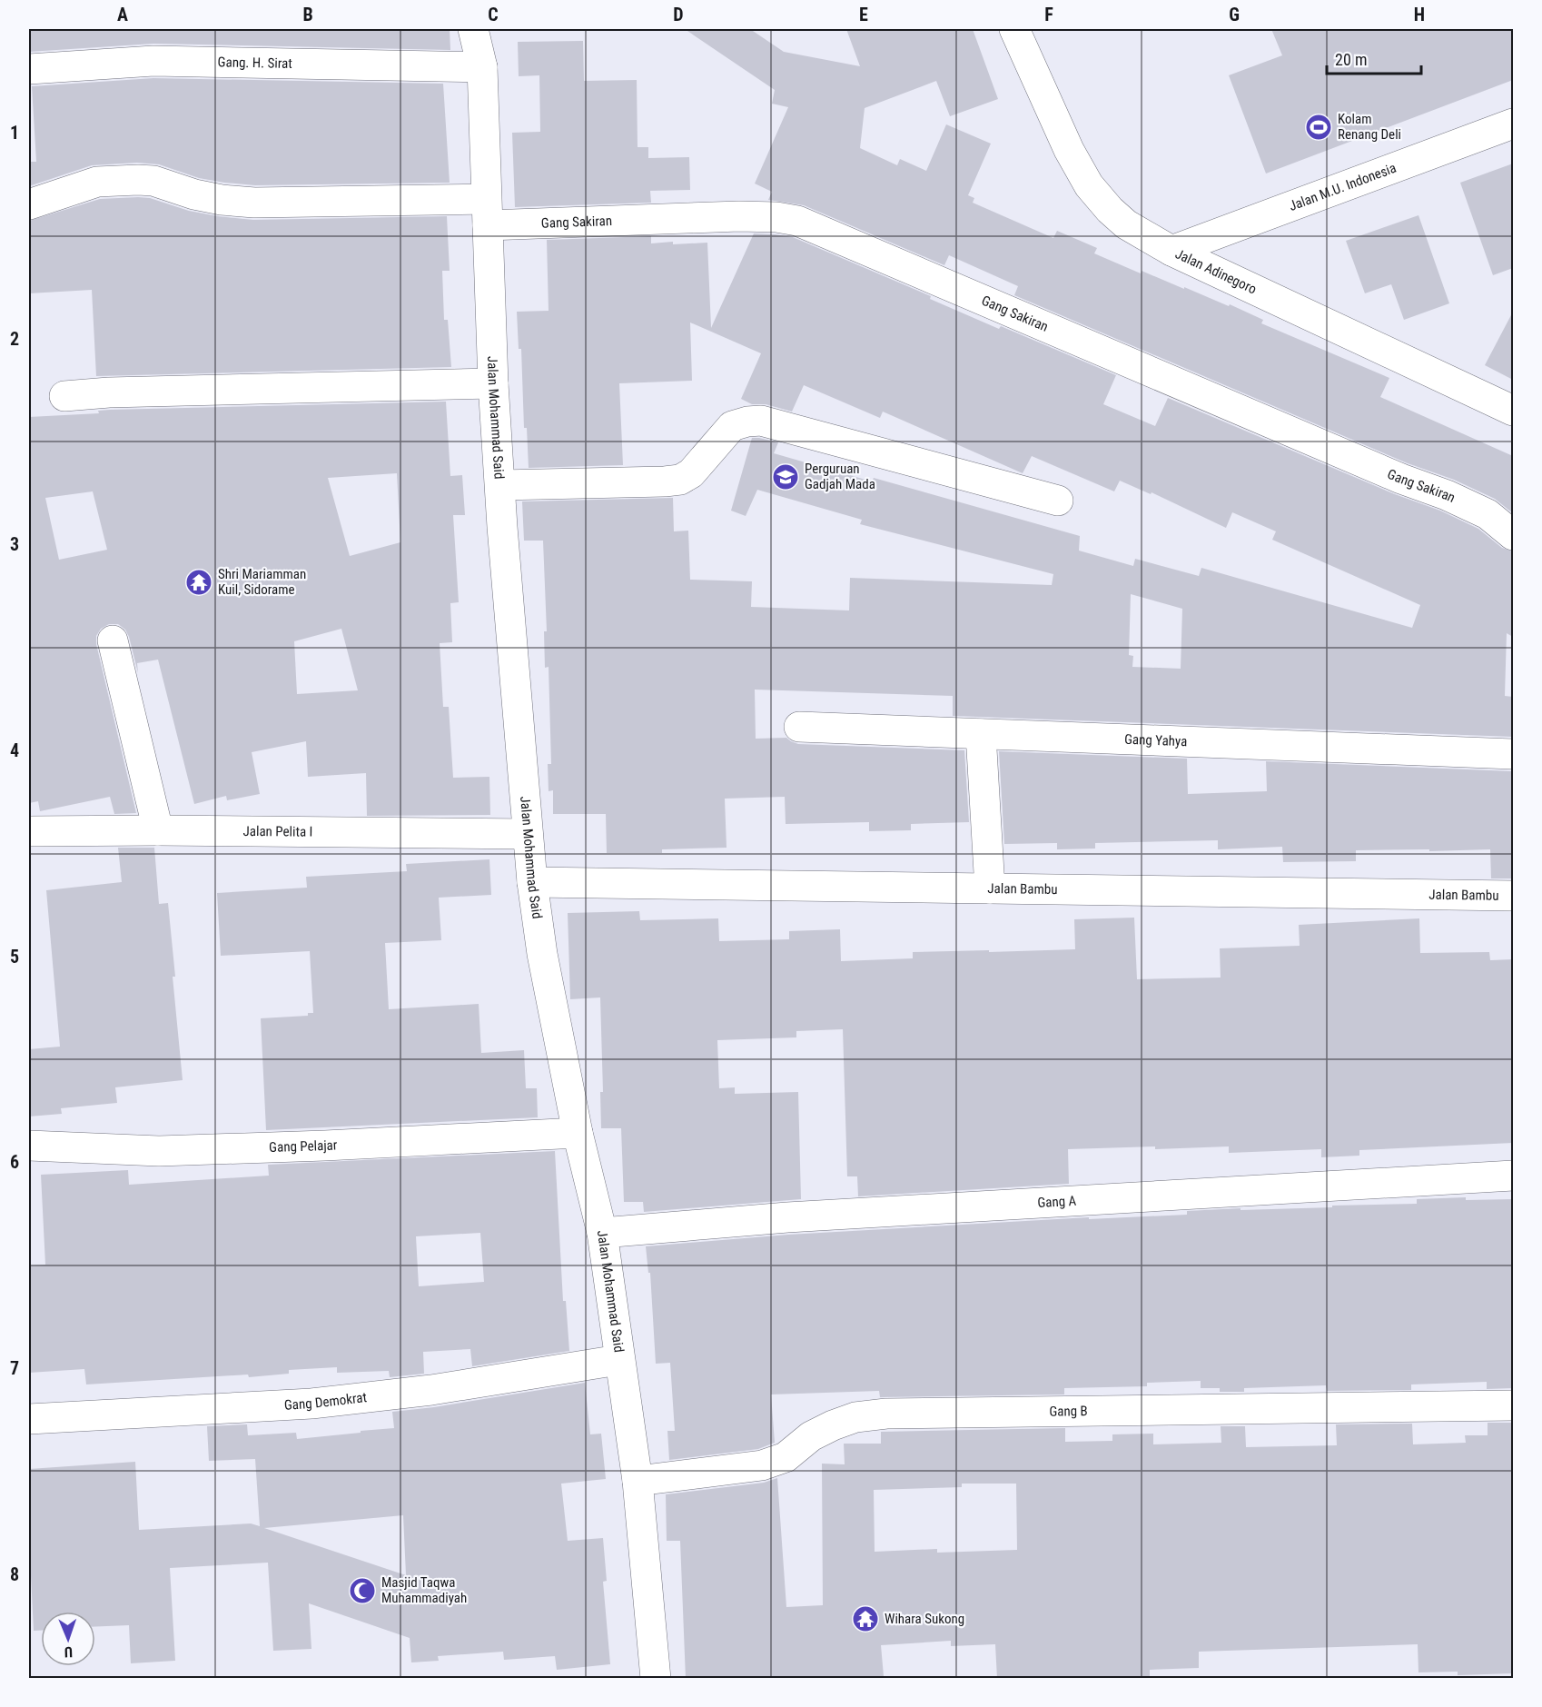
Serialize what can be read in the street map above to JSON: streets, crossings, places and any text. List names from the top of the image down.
{
  "streets": {
    "street": [
      "Gang. H. Sirat",
      "Jalan M.U. Indonesia",
      "Gang Sakiran",
      "Jalan Adinegoro",
      "Jalan Mohammad Said",
      "Gang Yahya",
      "Jalan Pelita I",
      "Jalan Bambu",
      "Gang Pelajar",
      "Gang A",
      "Gang Demokrat",
      "Gang B"
    ]
  },
  "crossings": [
    ["Gang. H. Sirat", "Jalan Mohammad Said"],
    ["Jalan M.U. Indonesia", "Jalan Adinegoro"],
    ["Gang Sakiran", "Jalan Mohammad Said"],
    ["Jalan Mohammad Said", "Jalan Pelita I"],
    ["Jalan Mohammad Said", "Jalan Bambu"],
    ["Jalan Mohammad Said", "Gang Pelajar"],
    ["Jalan Mohammad Said", "Gang A"],
    ["Jalan Mohammad Said", "Gang Demokrat"],
    ["Jalan Mohammad Said", "Gang B"]
  ],
  "places": {
    "sports": ["Kolam Renang Deli"],
    "school or university": ["Perguruan Gadjah Mada"],
    "temple": ["Shri Mariamman Kuil, Sidorame", "Wihara Sukong"],
    "mosque": ["Masjid Taqwa Muhammadiyah"]
  },
  "scale_bar": "20 m",
  "north": "bottom",
  "grid": {
    "columns": [
      "A",
      "B",
      "C",
      "D",
      "E",
      "F",
      "G",
      "H"
    ],
    "rows": [
      "1",
      "2",
      "3",
      "4",
      "5",
      "6",
      "7",
      "8"
    ]
  }
}
